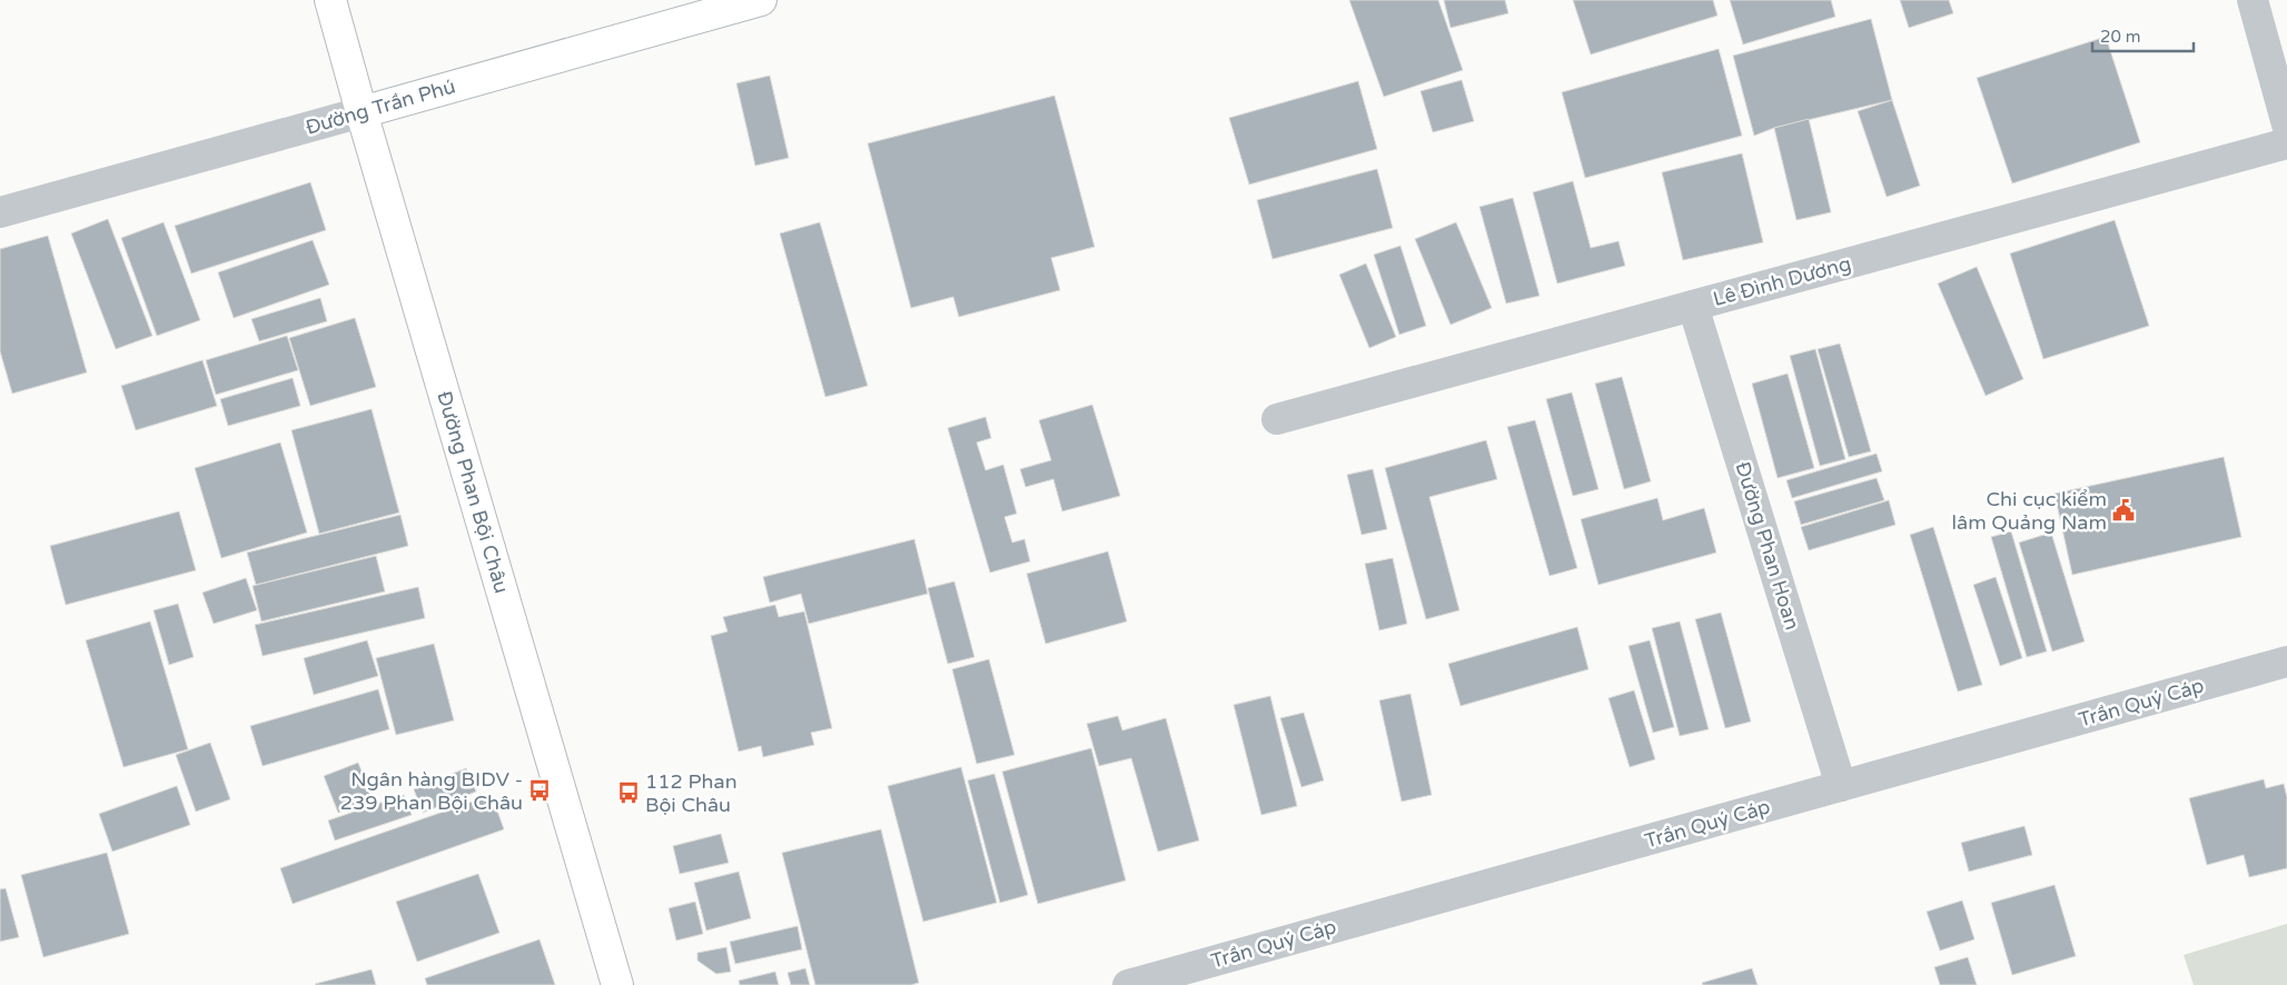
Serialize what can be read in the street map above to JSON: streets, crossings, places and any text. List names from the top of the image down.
{
  "streets": {
    "main road": ["Đường Trần Phú", "Đường Phan Bội Châu"],
    "street": ["Lê Đình Dương", "Đường Phan Hoan", "Trần Quý Cáp"]
  },
  "crossings": [
    ["Đường Trần Phú", "Đường Phan Bội Châu"],
    ["Lê Đình Dương", "Đường Phan Hoan"],
    ["Đường Phan Hoan", "Trần Quý Cáp"]
  ],
  "places": {
    "public building": ["Chi cục kiểm lâm Quảng Nam"],
    "bus stop": ["Ngân hàng BIDV - 239 Phan Bội Châu", "112 Phan Bội Châu"]
  },
  "scale_bar": "20 m"
}
